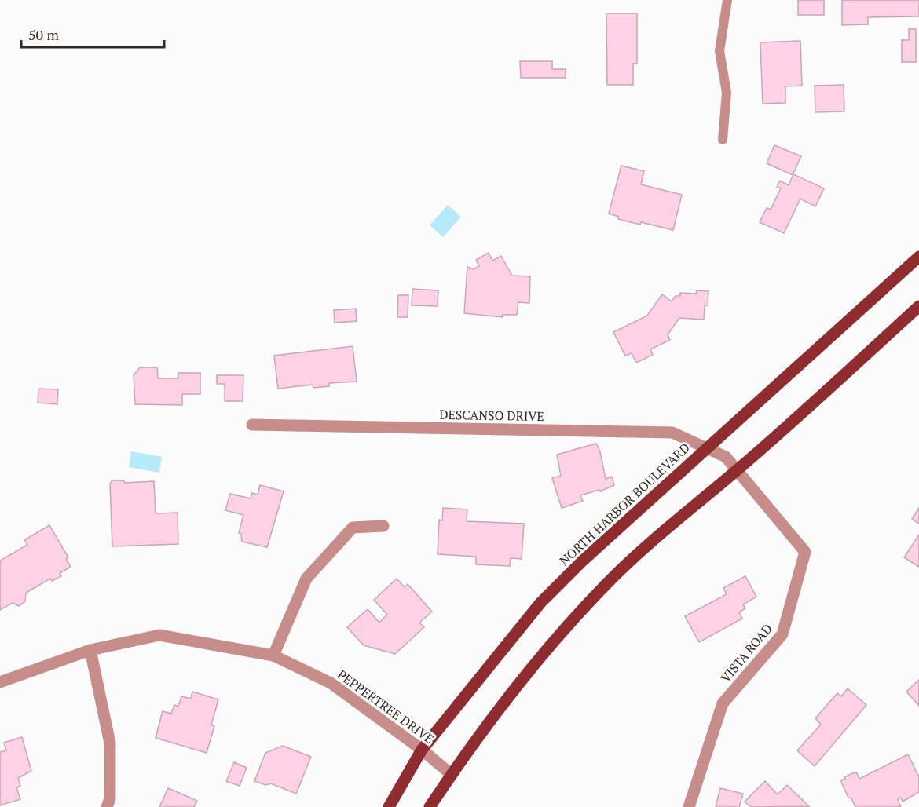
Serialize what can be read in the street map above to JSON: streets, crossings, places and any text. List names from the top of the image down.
{
  "streets": {
    "main road": ["NORTH HARBOR BOULEVARD"],
    "street": ["DESCANSO DRIVE", "VISTA ROAD", "PEPPERTREE DRIVE"]
  },
  "crossings": [
    ["DESCANSO DRIVE", "NORTH HARBOR BOULEVARD"],
    ["DESCANSO DRIVE", "VISTA ROAD"],
    ["NORTH HARBOR BOULEVARD", "PEPPERTREE DRIVE"]
  ],
  "scale_bar": "50 m"
}
